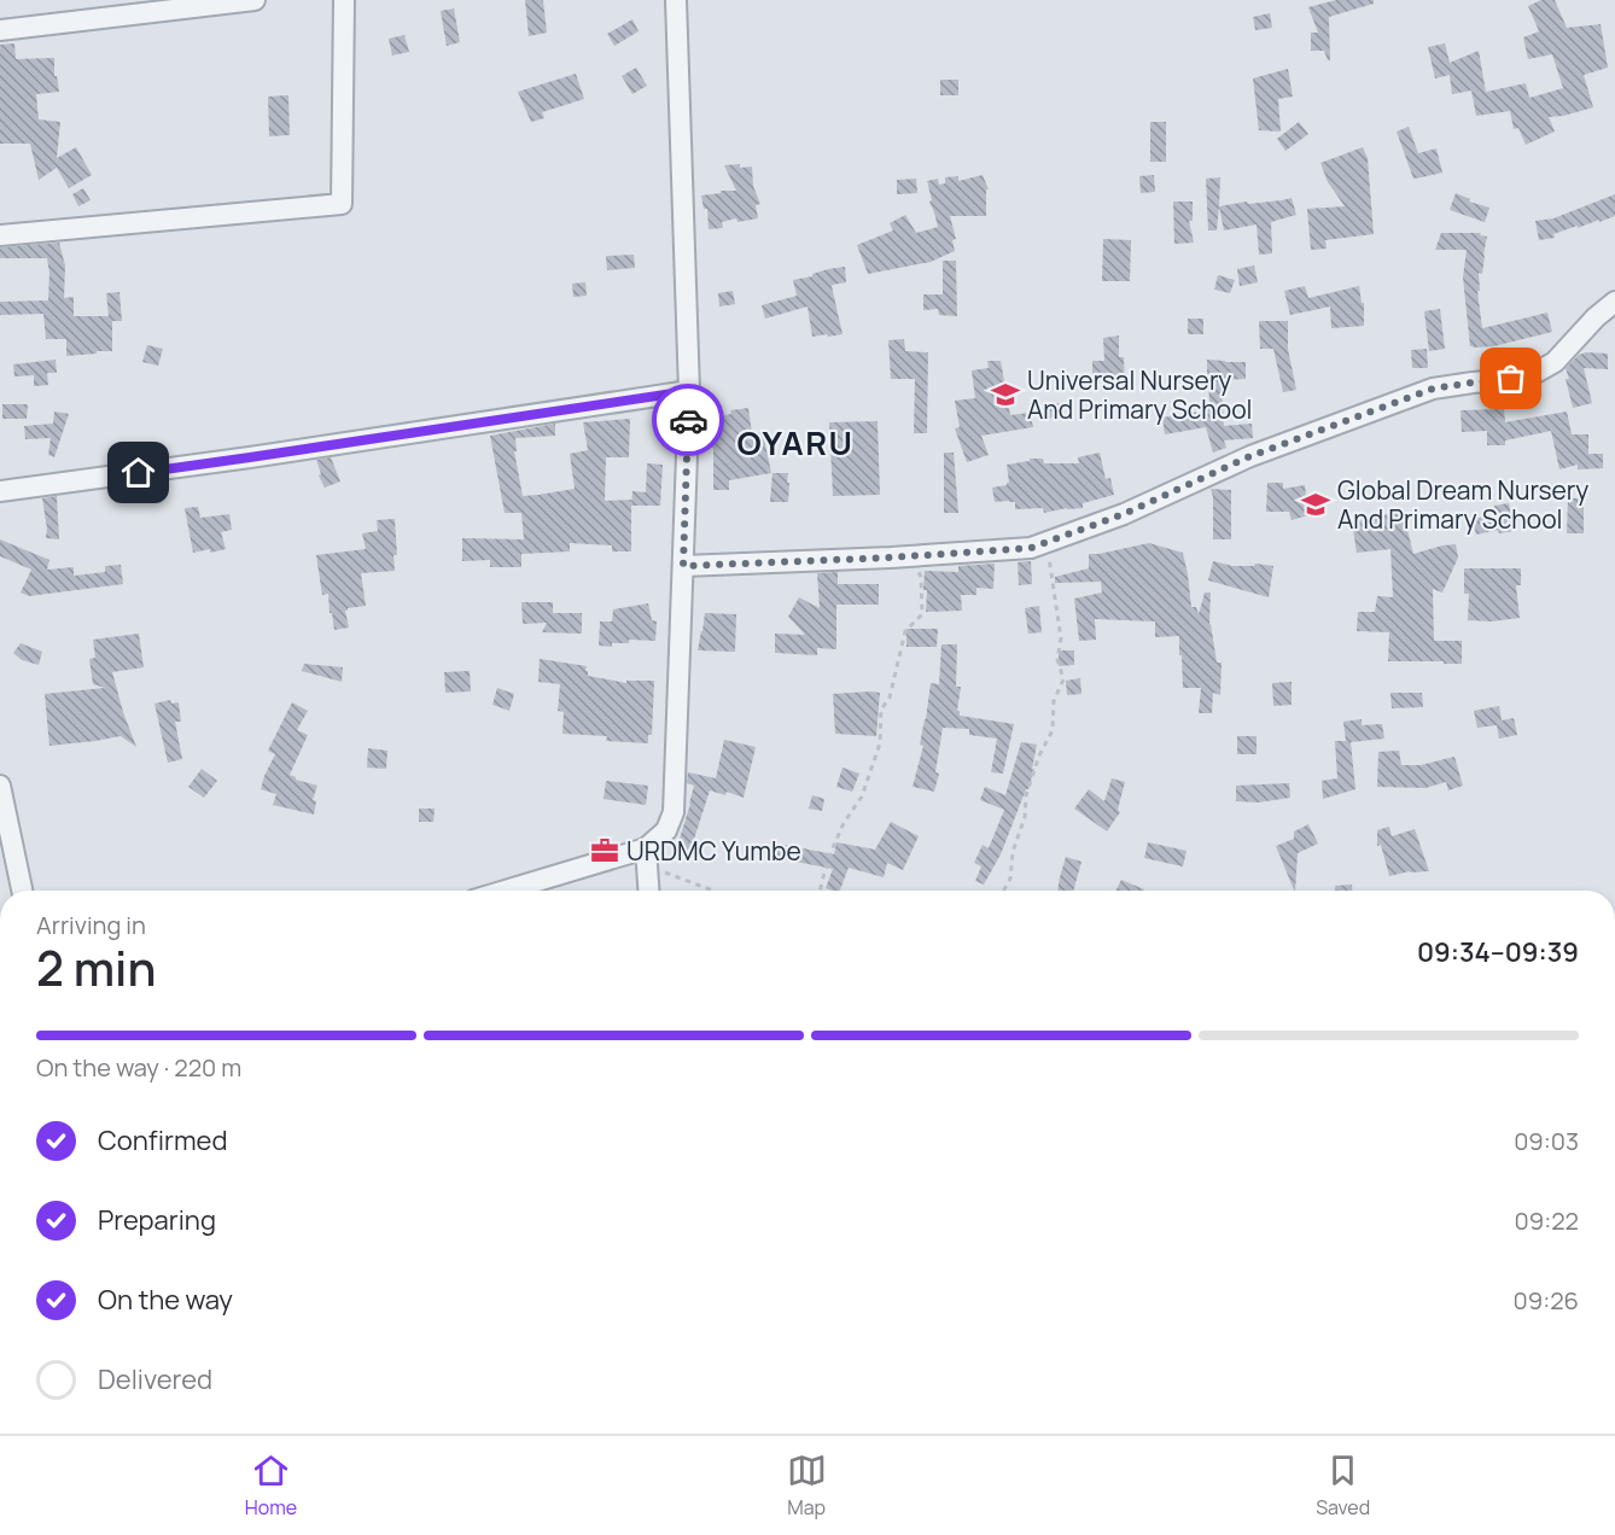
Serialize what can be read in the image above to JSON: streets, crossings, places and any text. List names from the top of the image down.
{
  "districts": ["OYARU"],
  "places": {
    "school or university": ["Universal Nursery And Primary School", "Global Dream Nursery And Primary School"],
    "office": ["URDMC Yumbe"]
  },
  "page": {
    "heading": ["2 min", "Arriving in", "09:34–09:39"],
    "bar": "On the way · 220 m",
    "list": [
      ["Confirmed", "09:03"],
      ["Preparing", "09:22"],
      ["On the way", "09:26"],
      "Delivered"
    ],
    "tabs": ["Home", "Map", "Saved"]
  }
}
